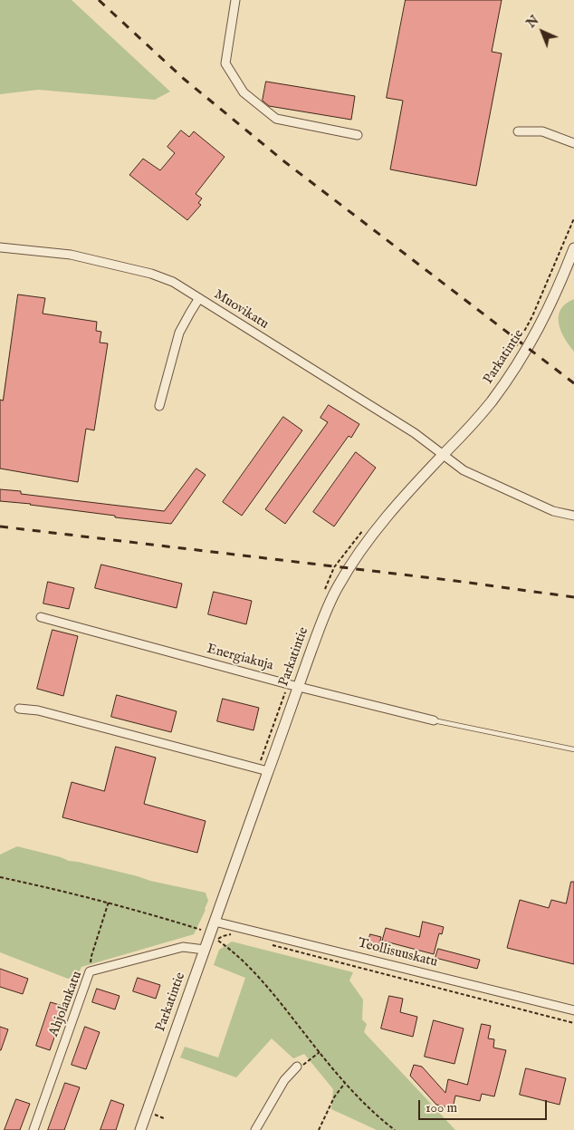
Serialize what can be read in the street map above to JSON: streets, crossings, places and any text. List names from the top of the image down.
{
  "streets": {
    "street": [
      "Muovikatu",
      "Parkatintie",
      "Energiakuja",
      "Teollisuuskatu",
      "Ahjolankatu"
    ]
  },
  "crossings": [
    ["Muovikatu", "Parkatintie"],
    ["Parkatintie", "Energiakuja"],
    ["Parkatintie", "Teollisuuskatu"],
    ["Parkatintie", "Ahjolankatu"]
  ],
  "scale_bar": "100 m",
  "north": "top left"
}
